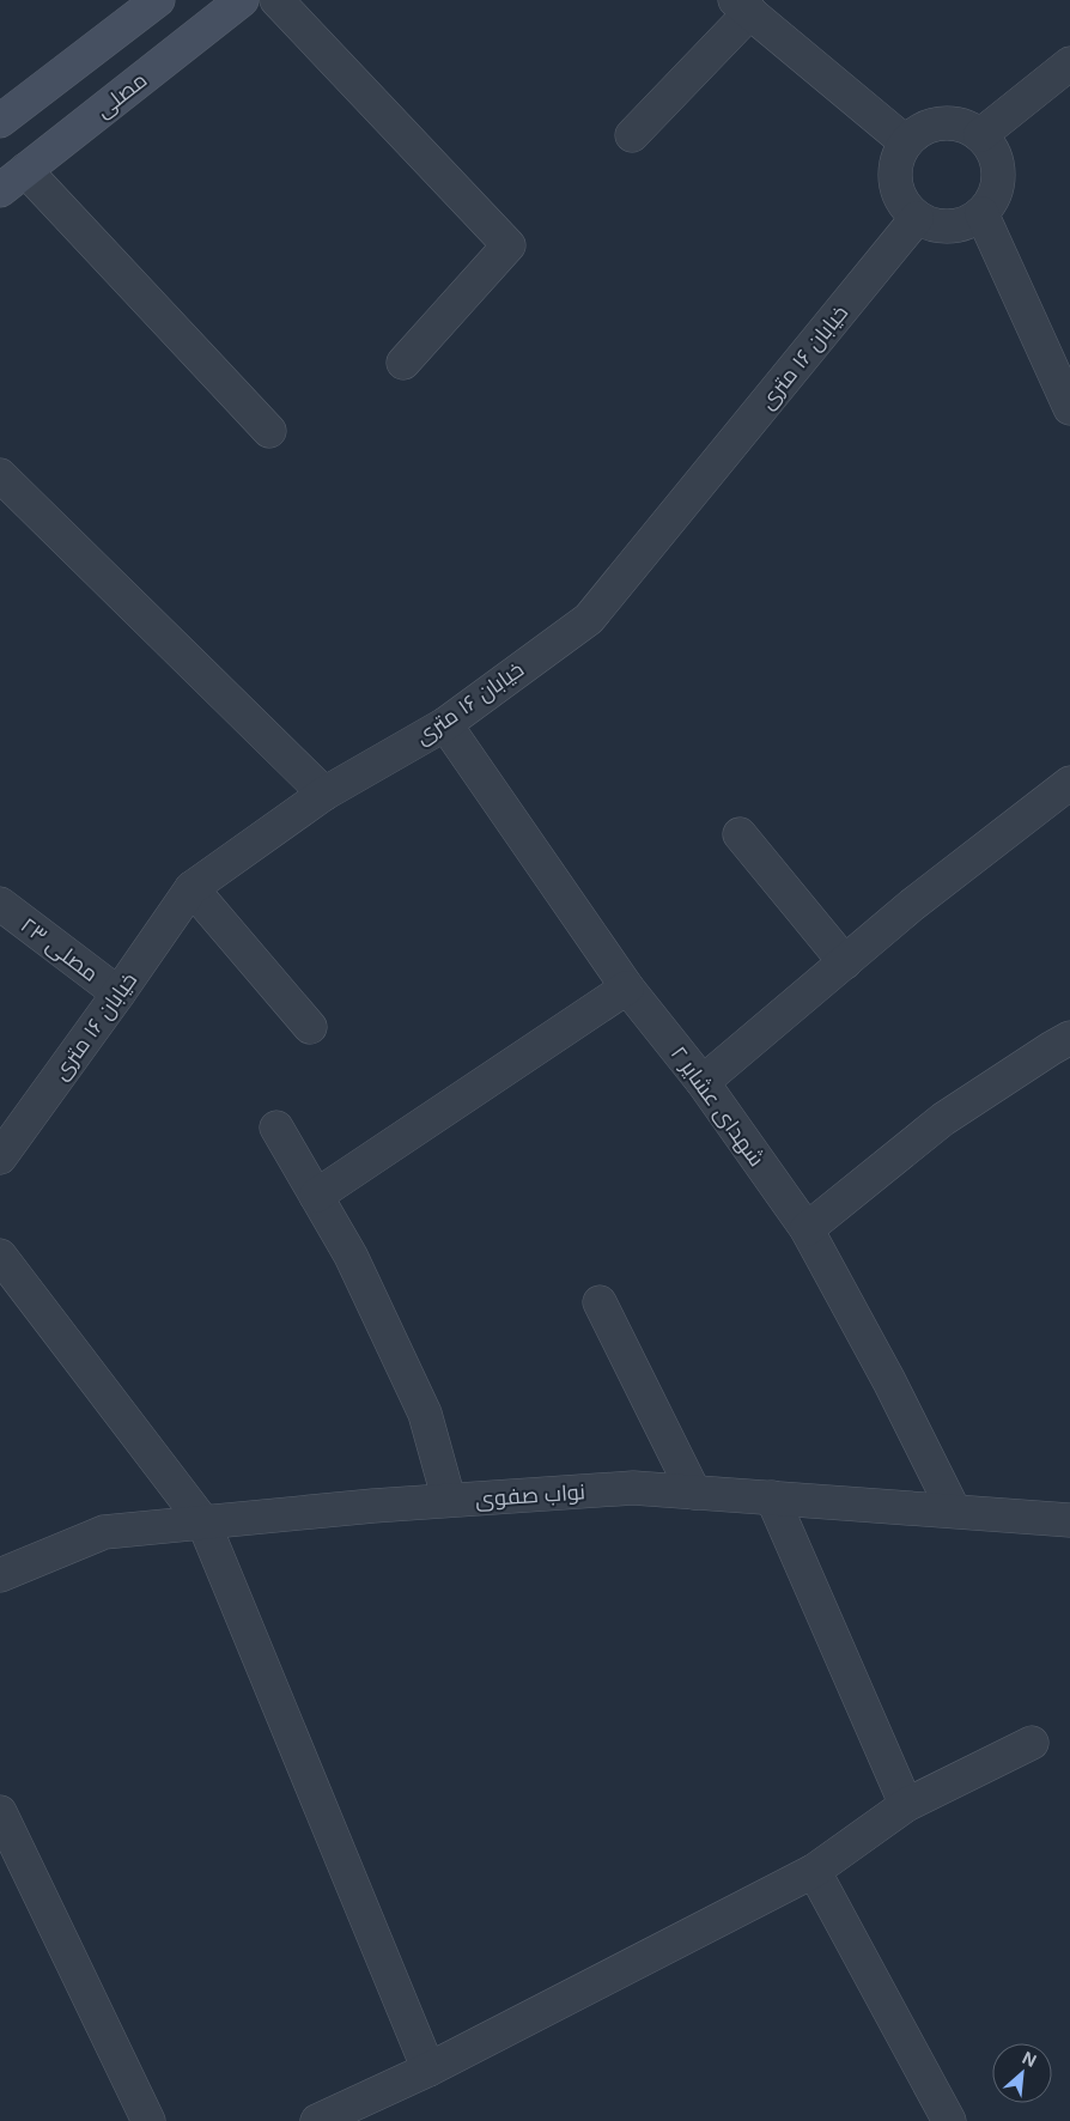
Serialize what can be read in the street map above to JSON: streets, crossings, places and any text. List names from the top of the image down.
{
  "streets": {
    "main road": ["مصلی"],
    "street": [
      "خیابان ۱۶ متری",
      "مصلی ۲۳",
      "شهدای عشایر ۲",
      "نواب صفوی"
    ]
  },
  "crossings": [
    ["خیابان ۱۶ متری", "مصلی ۲۳"],
    ["خیابان ۱۶ متری", "شهدای عشایر ۲"],
    ["شهدای عشایر ۲", "نواب صفوی"]
  ],
  "north": "top right"
}
